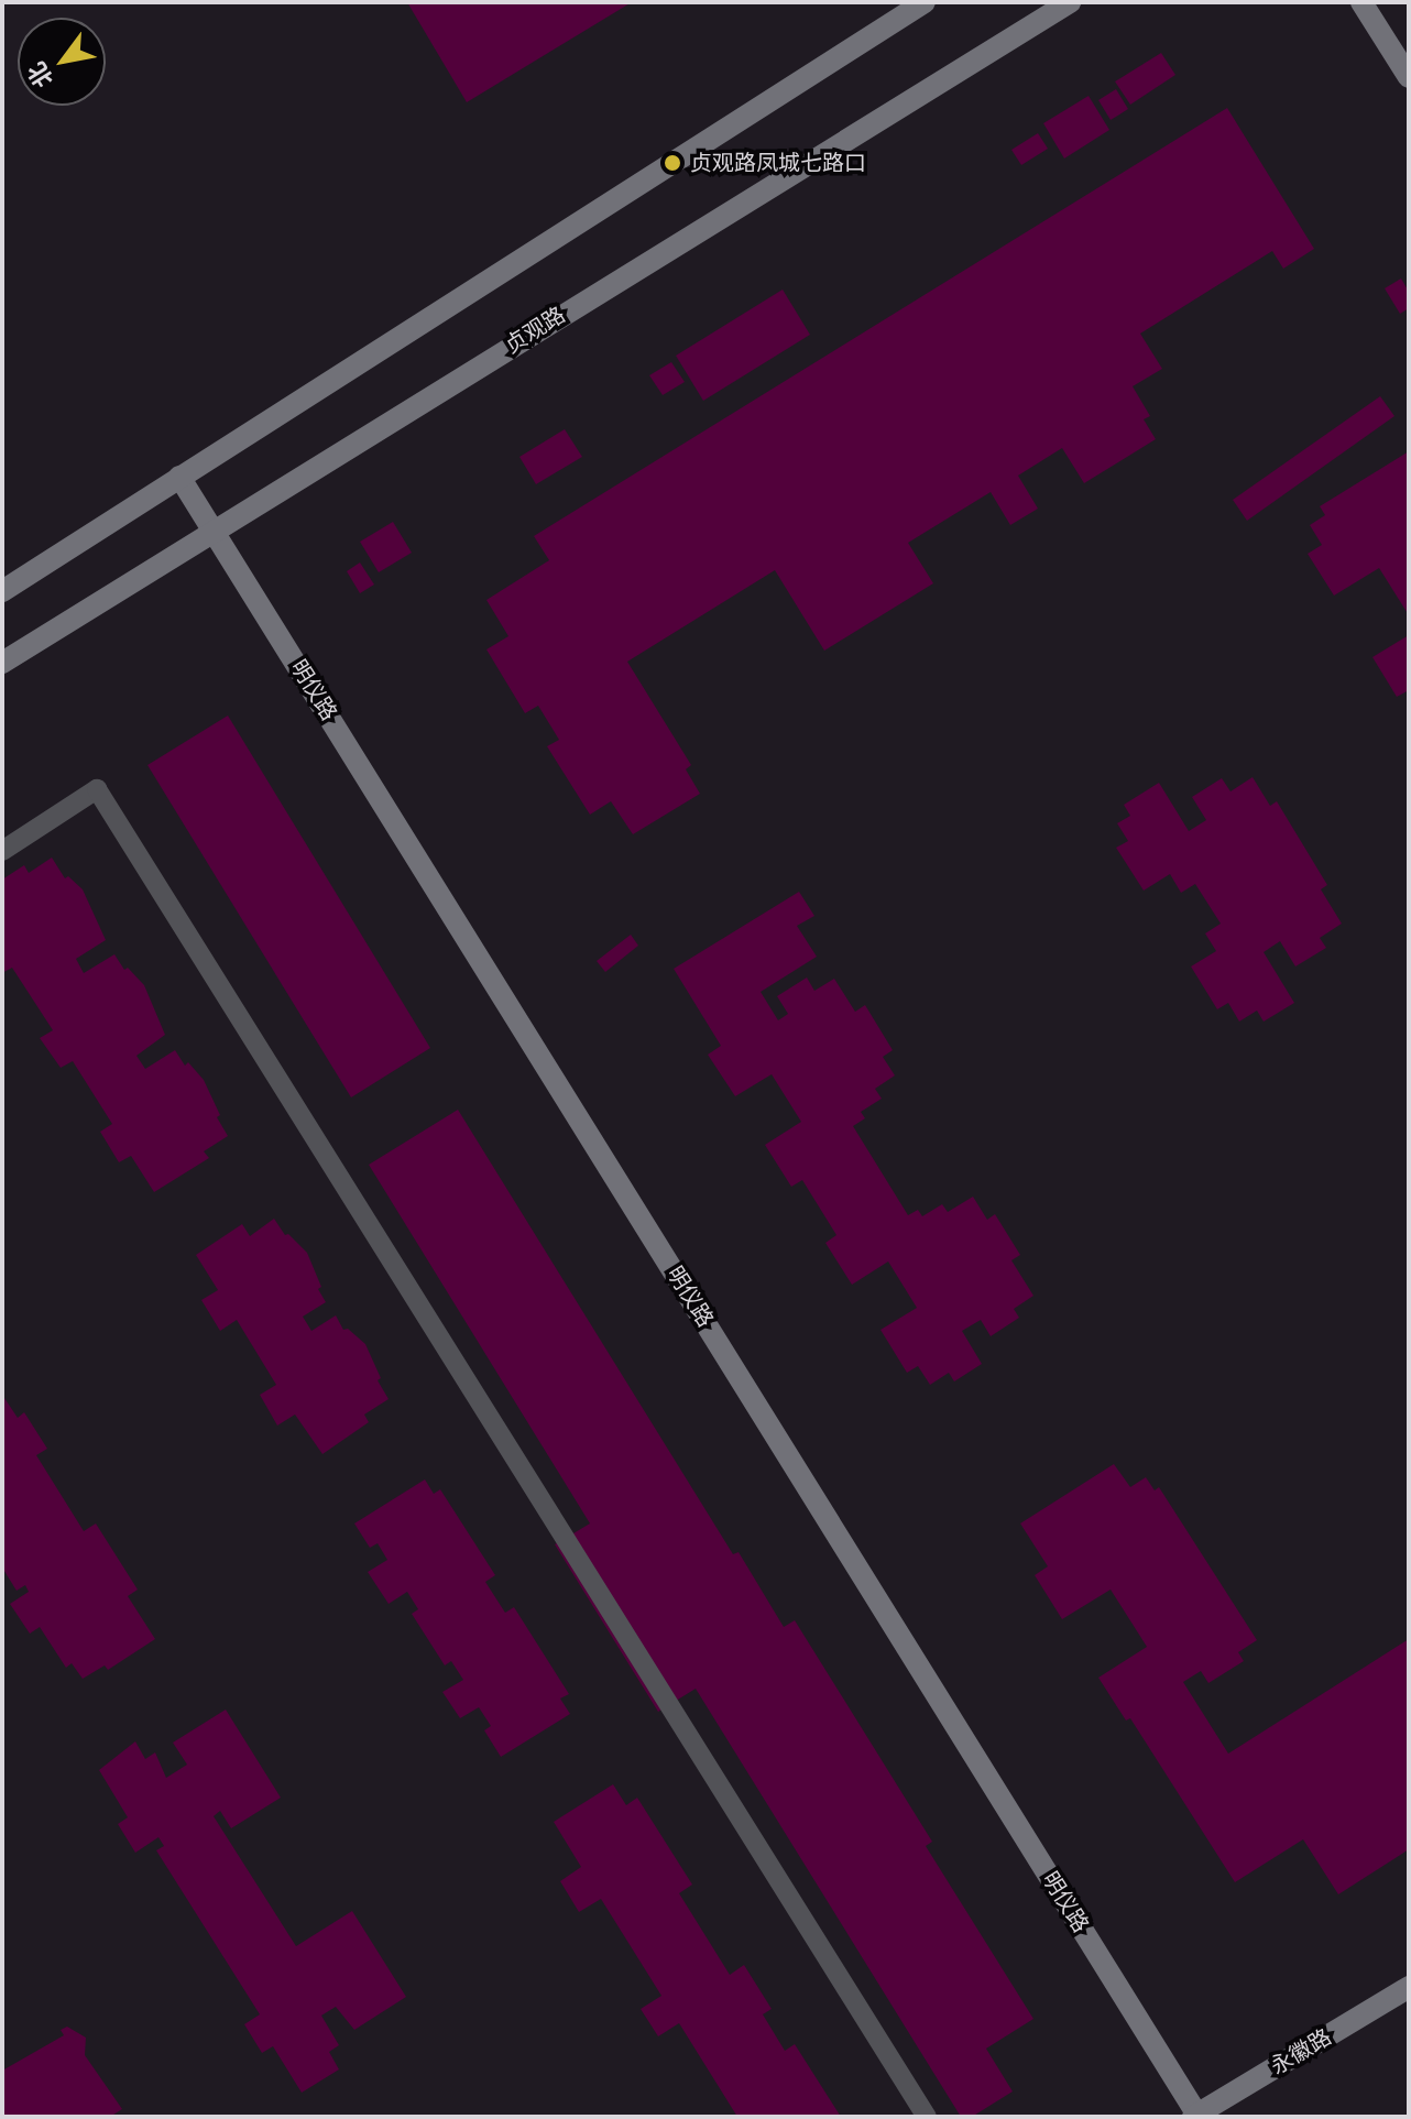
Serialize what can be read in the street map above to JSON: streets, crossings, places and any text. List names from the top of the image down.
{
  "streets": {
    "main road": ["贞观路", "明仪路", "永徽路"]
  },
  "crossings": [
    ["贞观路", "明仪路"],
    ["明仪路", "永徽路"]
  ],
  "places": ["贞观路凤城七路口"],
  "north": "bottom left"
}
